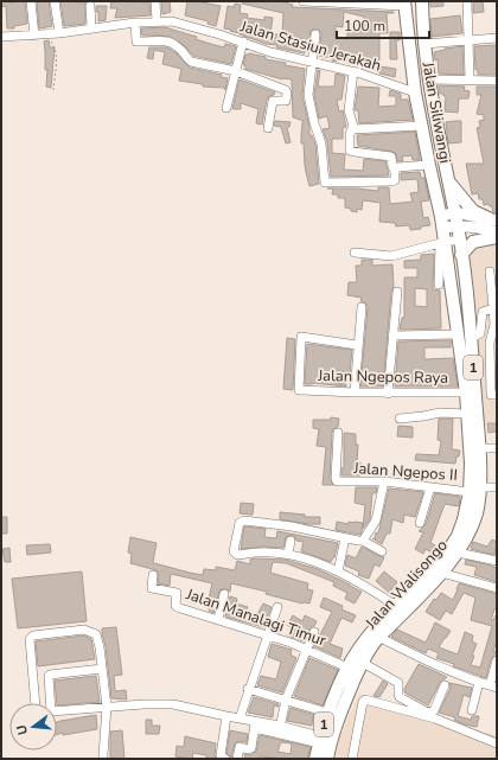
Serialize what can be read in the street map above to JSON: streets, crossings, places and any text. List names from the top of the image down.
{
  "streets": {
    "highway": ["Jalan Siliwangi", "1", "Jalan Walisongo"],
    "street": [
      "Jalan Stasiun Jerakah",
      "Jalan Ngepos Raya",
      "Jalan Ngepos II",
      "Jalan Manalagi Timur"
    ]
  },
  "crossings": [
    ["Jalan Stasiun Jerakah", "Jalan Siliwangi"],
    ["Jalan Siliwangi", "Jalan Walisongo"],
    ["Jalan Ngepos Raya", "Jalan Walisongo"],
    ["Jalan Ngepos II", "Jalan Walisongo"],
    ["Jalan Walisongo", "Jalan Manalagi Timur"]
  ],
  "scale_bar": "100 m",
  "north": "left"
}
